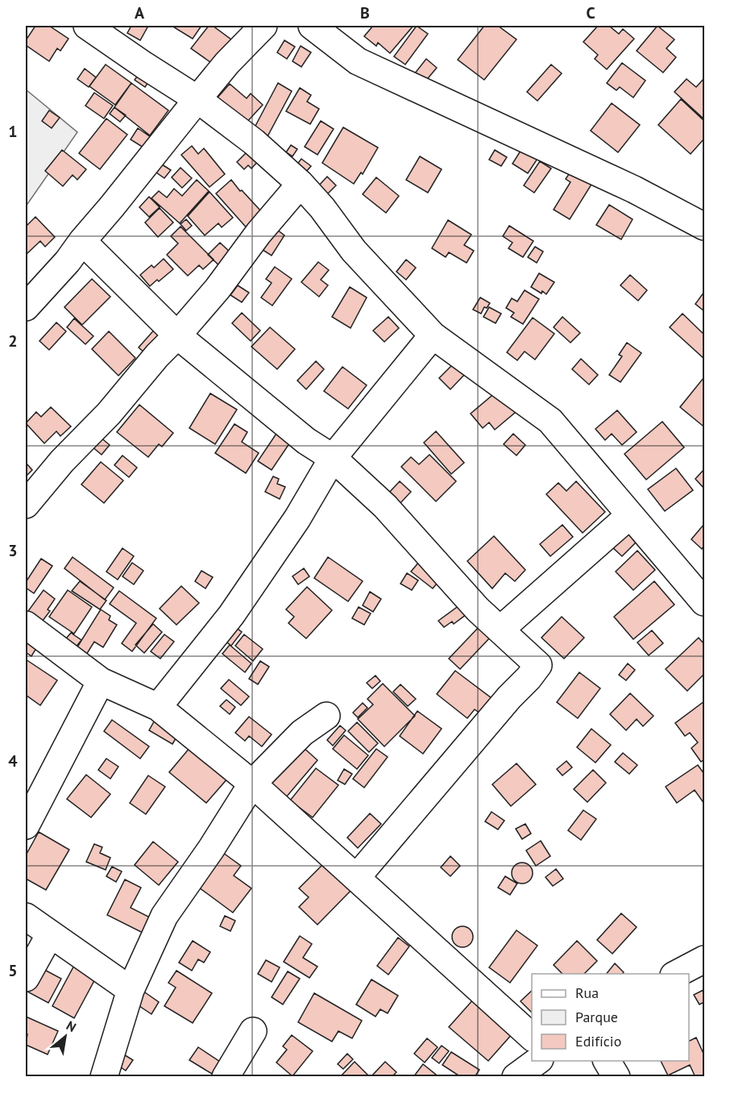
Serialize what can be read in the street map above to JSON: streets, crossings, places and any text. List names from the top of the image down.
{
  "legend": ["Rua", "Parque", "Edifício"],
  "north": "top right",
  "grid": {
    "columns": ["A", "B", "C"],
    "rows": [
      "1",
      "2",
      "3",
      "4",
      "5"
    ]
  }
}
